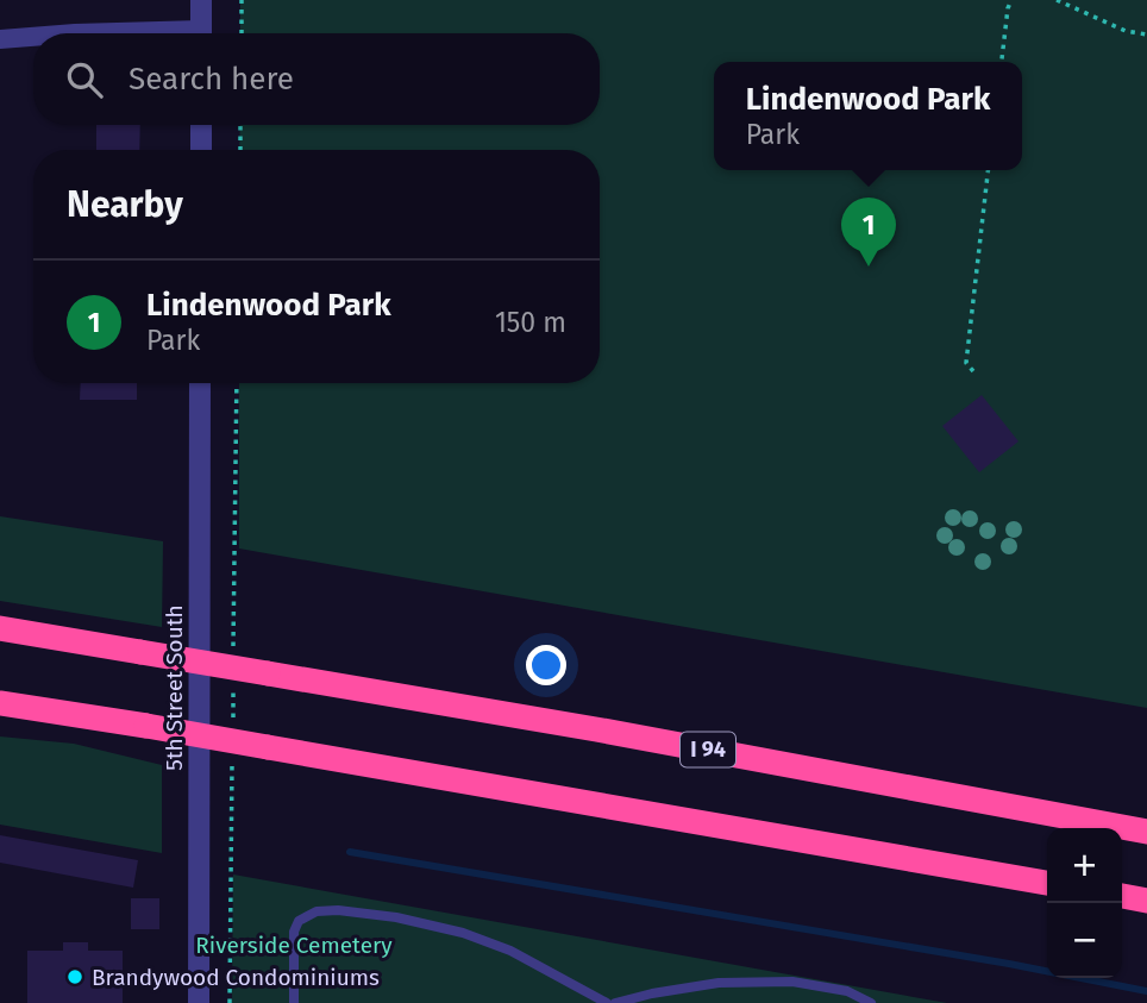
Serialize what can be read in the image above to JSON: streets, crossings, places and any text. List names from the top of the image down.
{
  "streets": {
    "highway": ["I 94"],
    "street": ["5th Street South"]
  },
  "parks": ["Riverside Cemetery"],
  "places": ["Brandywood Condominiums"],
  "page": {
    "search": "Search here",
    "popup": ["Lindenwood Park", "Park"],
    "heading": "Nearby",
    "pins": "1",
    "list": [
      {
        "mark": "1",
        "name": "Lindenwood Park",
        "note": "Park",
        "value": "150 m"
      }
    ],
    "map_buttons": ["+", "−"]
  }
}
